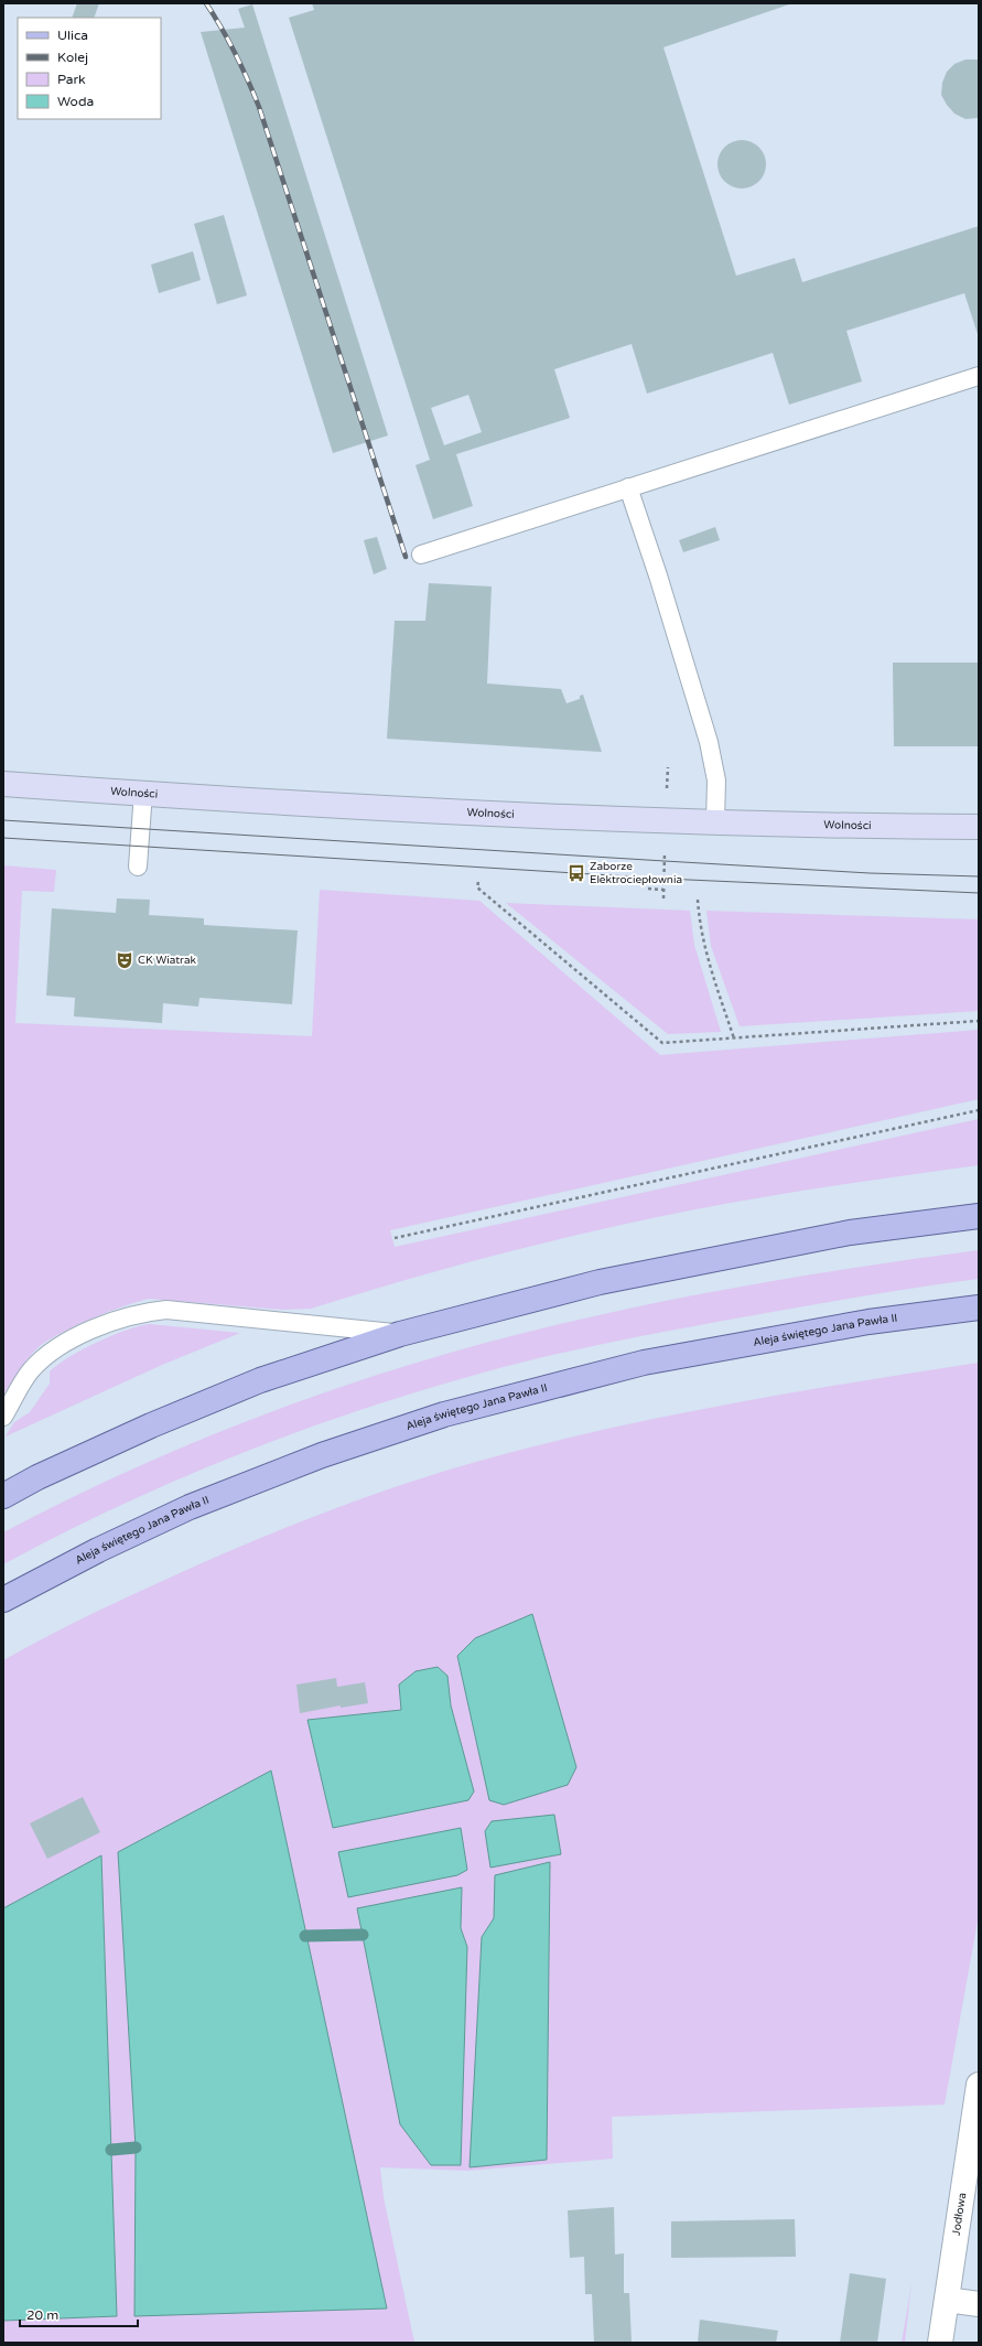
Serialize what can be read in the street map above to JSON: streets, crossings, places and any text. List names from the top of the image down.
{
  "streets": {
    "main road": ["Aleja świętego Jana Pawła II"],
    "street": ["Wolności", "Jodłowa"]
  },
  "places": {
    "bus stop": ["Zaborze Elektrociepłownia"],
    "theatre": ["CK Wiatrak"]
  },
  "legend": [
    "Ulica",
    "Kolej",
    "Park",
    "Woda"
  ],
  "scale_bar": "20 m"
}
